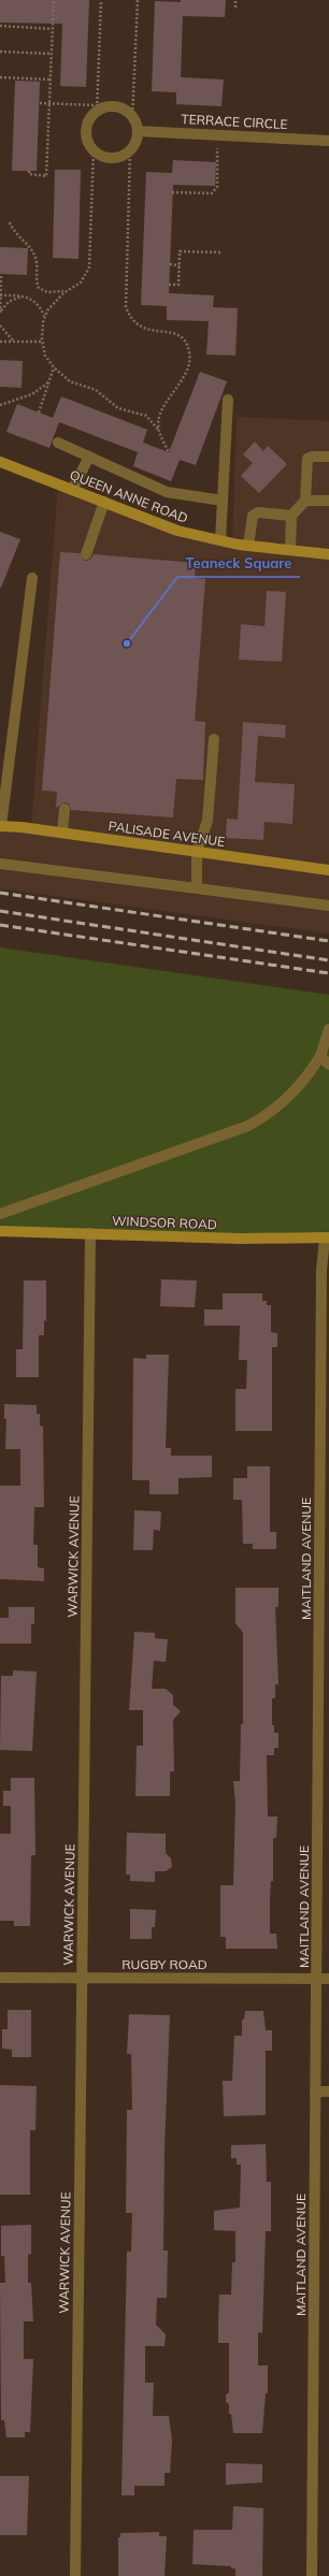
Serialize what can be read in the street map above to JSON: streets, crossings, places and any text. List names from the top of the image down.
{
  "streets": {
    "street": [
      "TERRACE CIRCLE",
      "QUEEN ANNE ROAD",
      "PALISADE AVENUE",
      "WINDSOR ROAD",
      "WARWICK AVENUE",
      "MAITLAND AVENUE",
      "RUGBY ROAD"
    ]
  },
  "crossings": [
    ["WINDSOR ROAD", "WARWICK AVENUE"],
    ["WINDSOR ROAD", "MAITLAND AVENUE"],
    ["WARWICK AVENUE", "RUGBY ROAD"],
    ["MAITLAND AVENUE", "RUGBY ROAD"]
  ],
  "places": ["Teaneck Square"]
}
